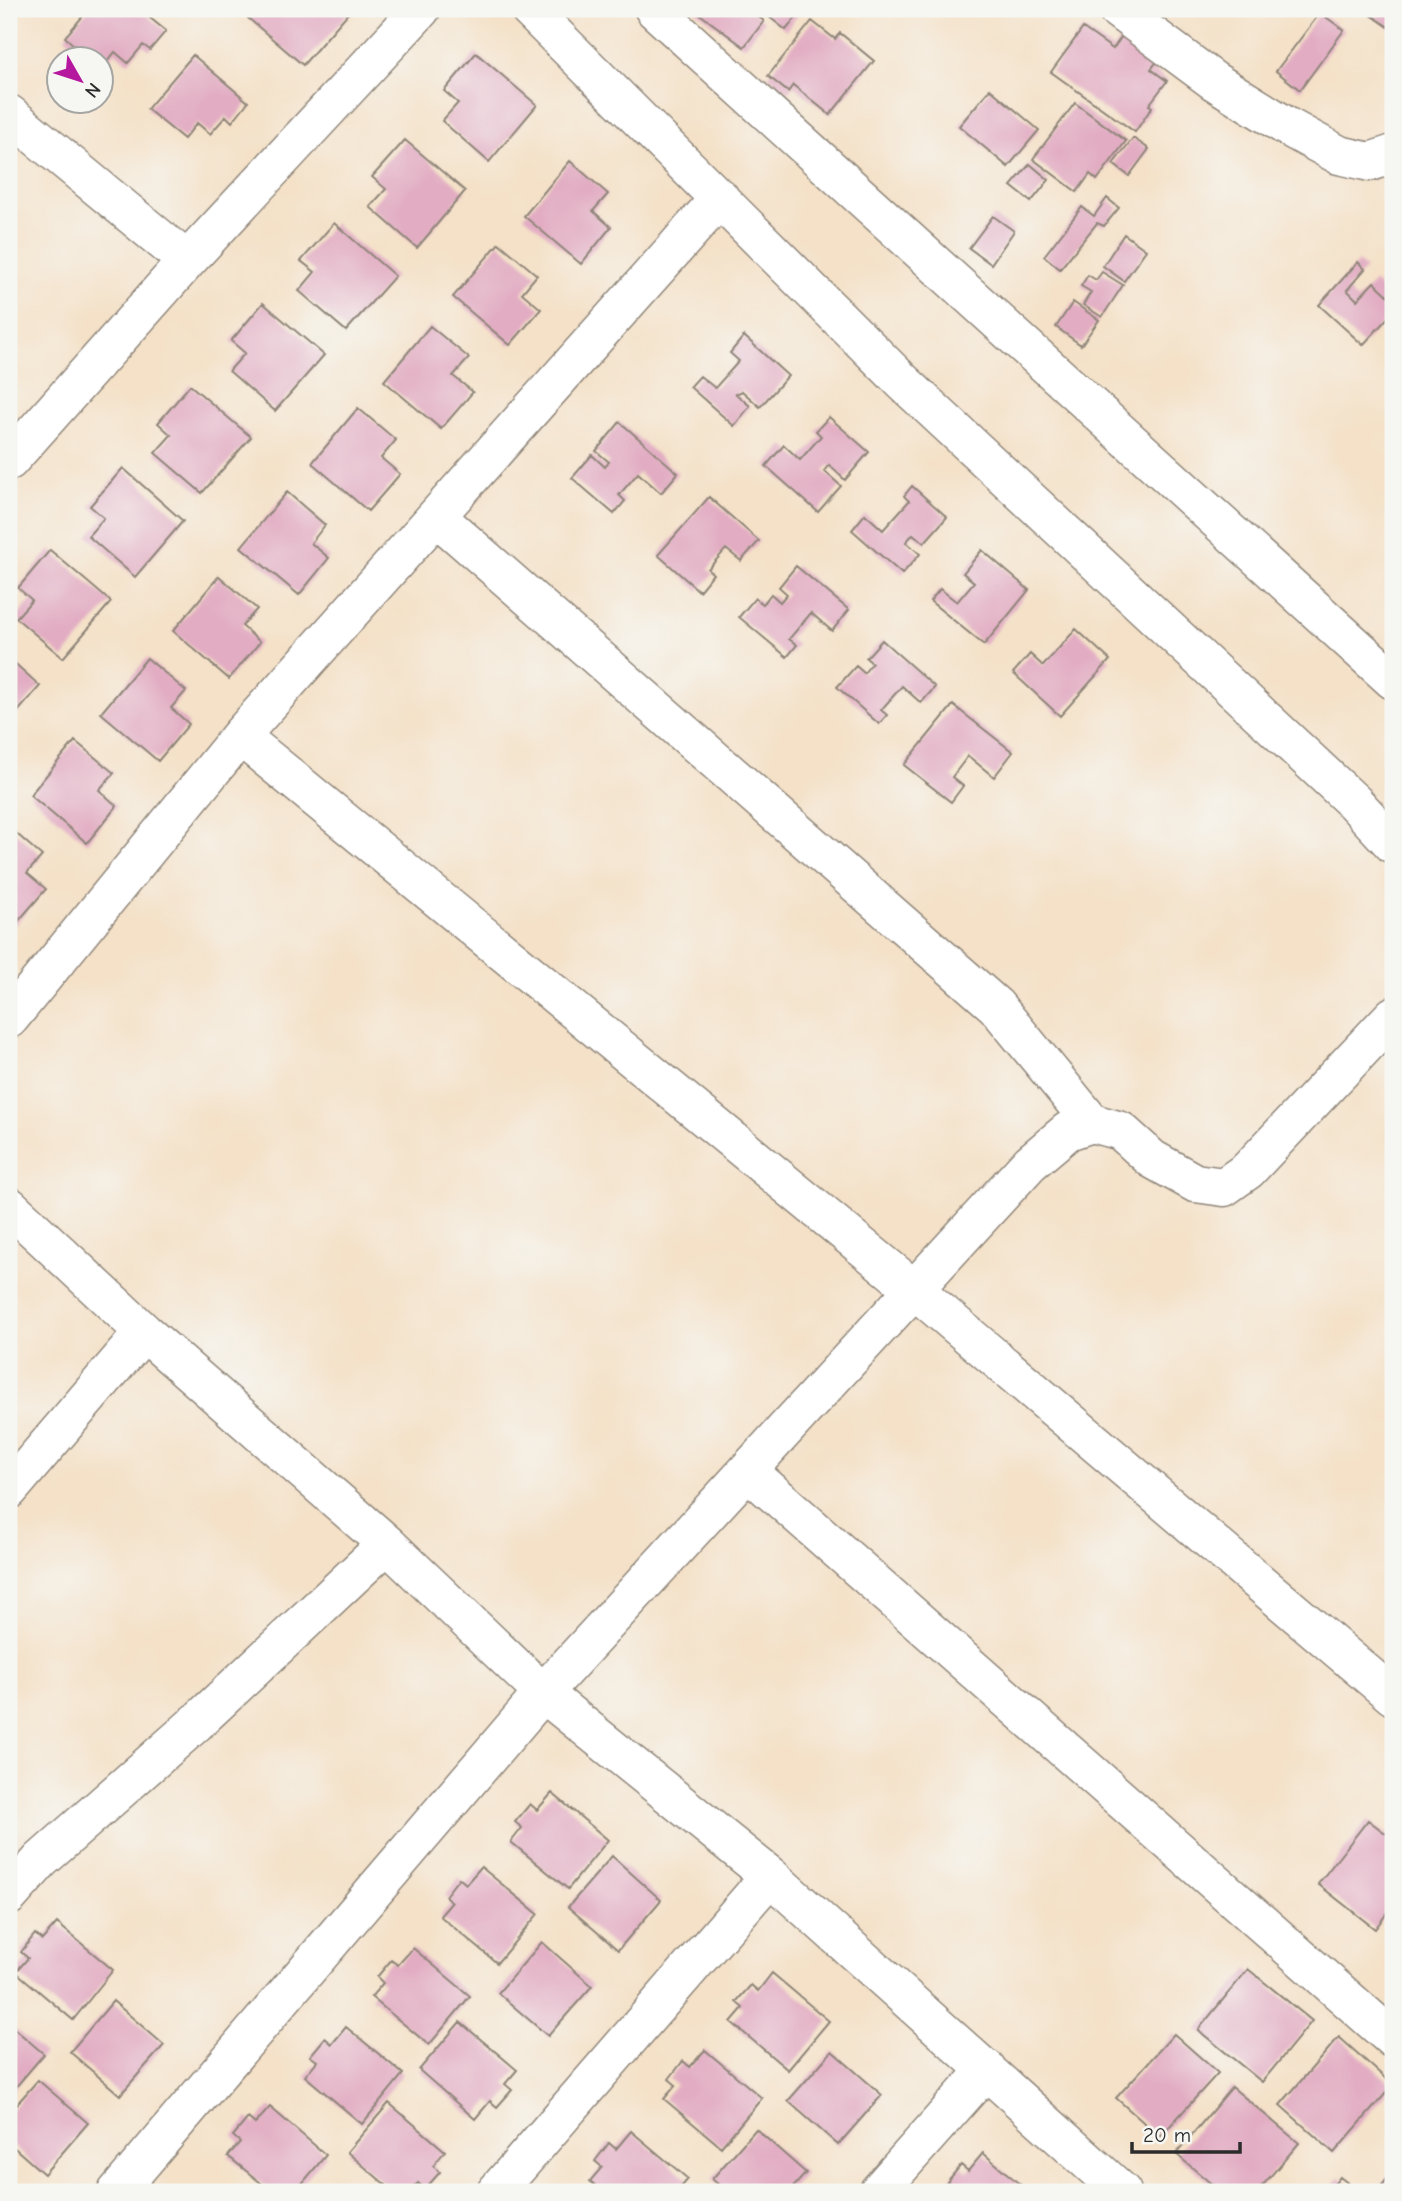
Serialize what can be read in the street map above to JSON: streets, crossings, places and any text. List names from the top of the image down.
{
  "scale_bar": "20 m",
  "north": "bottom right"
}
